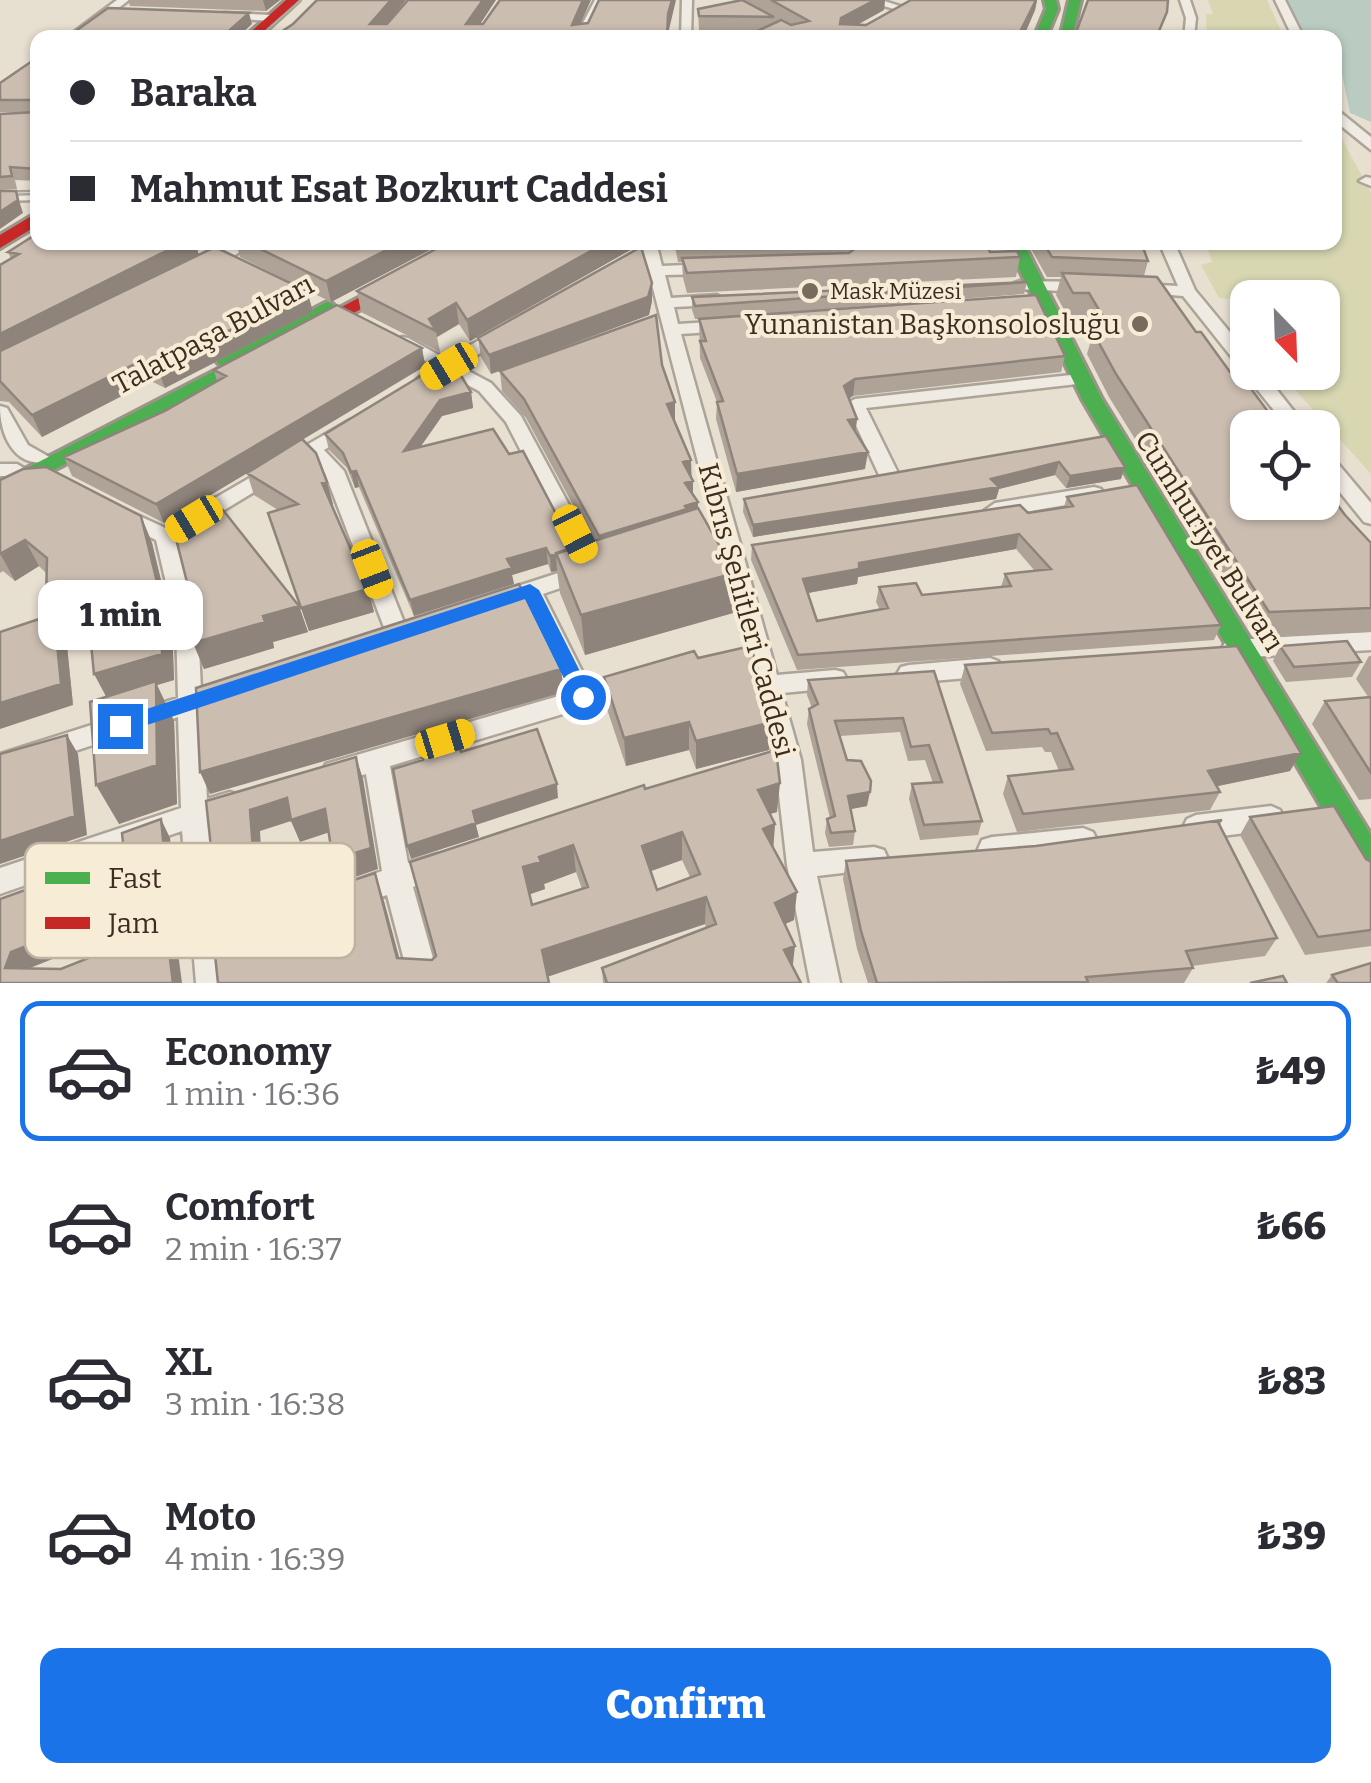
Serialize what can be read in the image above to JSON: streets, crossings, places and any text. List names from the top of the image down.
{
  "streets": {
    "street": ["Talatpaşa Bulvarı", "Cumhuriyet Bulvarı", "Kıbrıs Şehitleri Caddesi"]
  },
  "places": ["Mask Müzesi", "Yunanistan Başkonsolosluğu"],
  "legend": ["Fast", "Jam"],
  "north": "bottom right",
  "page": {
    "banner": ["Baraka", "Mahmut Esat Bozkurt Caddesi"],
    "bubble": "1 min",
    "list": [
      {
        "name": "Economy",
        "note": "1 min · 16:36",
        "value": "₺49"
      },
      {
        "name": "Comfort",
        "note": "2 min · 16:37",
        "value": "₺66"
      },
      {
        "name": "XL",
        "note": "3 min · 16:38",
        "value": "₺83"
      },
      {
        "name": "Moto",
        "note": "4 min · 16:39",
        "value": "₺39"
      }
    ],
    "buttons": "Confirm"
  }
}
